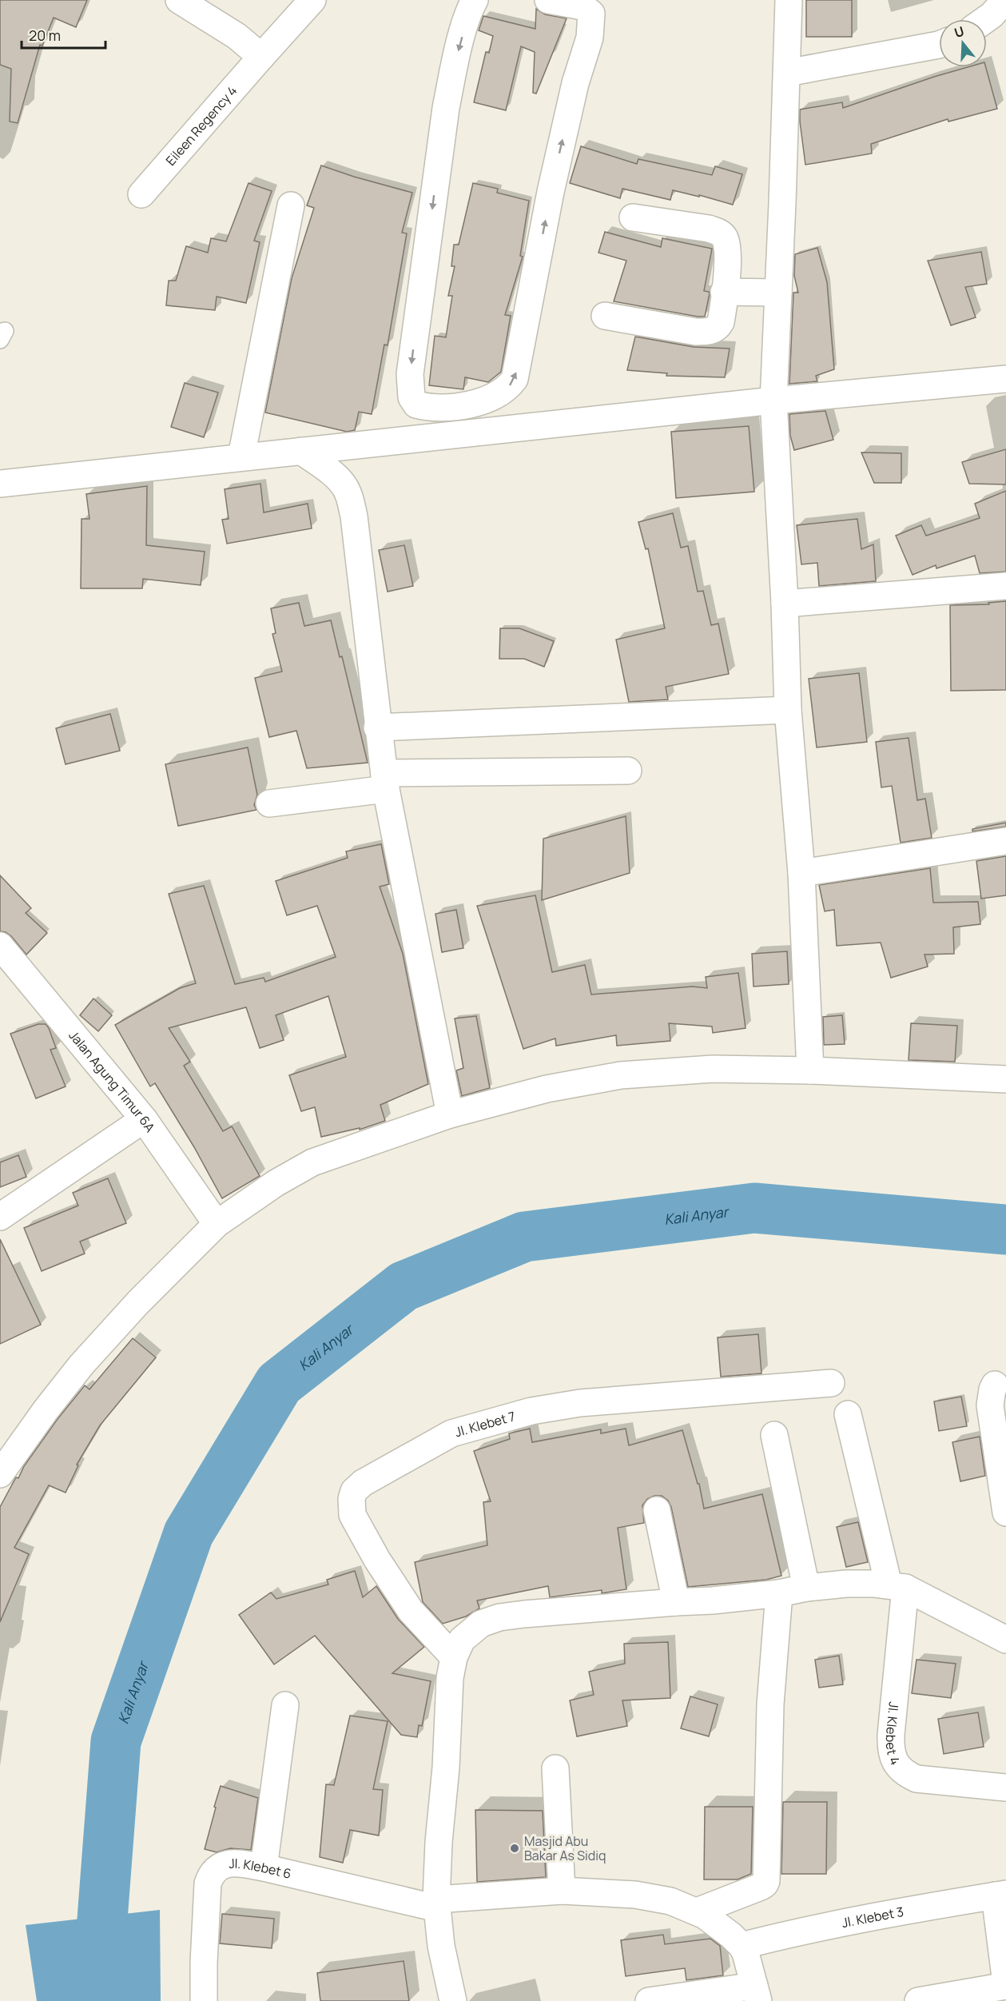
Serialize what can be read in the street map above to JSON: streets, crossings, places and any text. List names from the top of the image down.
{
  "streets": {
    "street": [
      "Eileen Regency 4",
      "Jalan Agung Timur 6A",
      "Jl. Klebet 7",
      "Jl. Klebet 4",
      "Jl. Klebet 6",
      "Jl. Klebet 3"
    ]
  },
  "crossings": [
    ["Jl. Klebet 6", "Jl. Klebet 3"]
  ],
  "water": ["Kali Anyar"],
  "places": ["Masjid Abu Bakar As Sidiq"],
  "scale_bar": "20 m",
  "north": "top"
}
